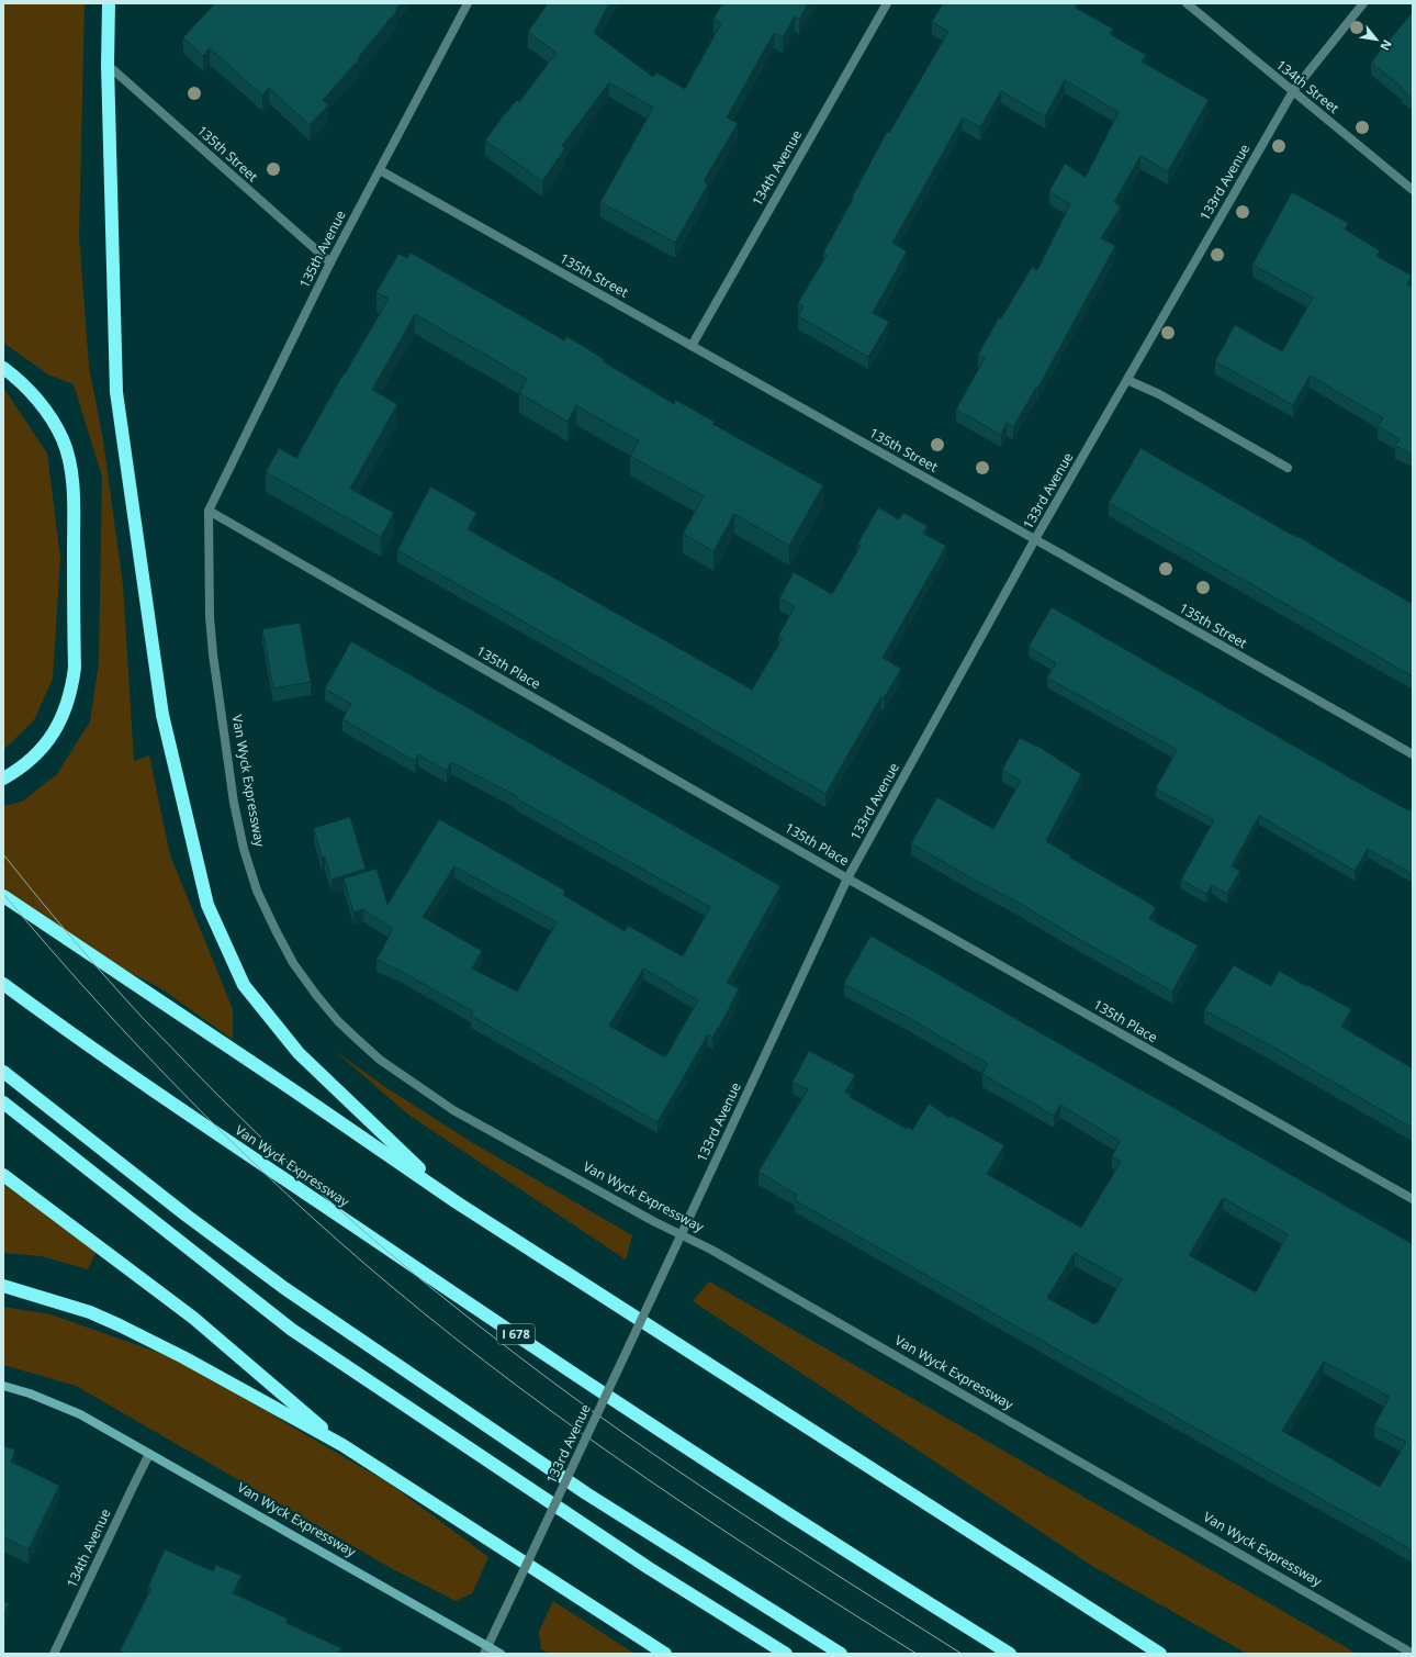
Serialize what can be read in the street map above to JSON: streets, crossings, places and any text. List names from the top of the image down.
{
  "streets": {
    "highway": ["Van Wyck Expressway", "I 678"],
    "street": [
      "134th Street",
      "135th Street",
      "134th Avenue",
      "133rd Avenue",
      "135th Avenue",
      "135th Place"
    ]
  },
  "crossings": [
    ["134th Street", "133rd Avenue"],
    ["135th Street", "134th Avenue"],
    ["135th Street", "133rd Avenue"],
    ["135th Street", "135th Avenue"],
    ["134th Avenue", "Van Wyck Expressway"],
    ["133rd Avenue", "135th Place"],
    ["133rd Avenue", "Van Wyck Expressway"],
    ["135th Avenue", "135th Place"],
    ["135th Avenue", "Van Wyck Expressway"],
    ["135th Place", "Van Wyck Expressway"]
  ],
  "north": "bottom right"
}
